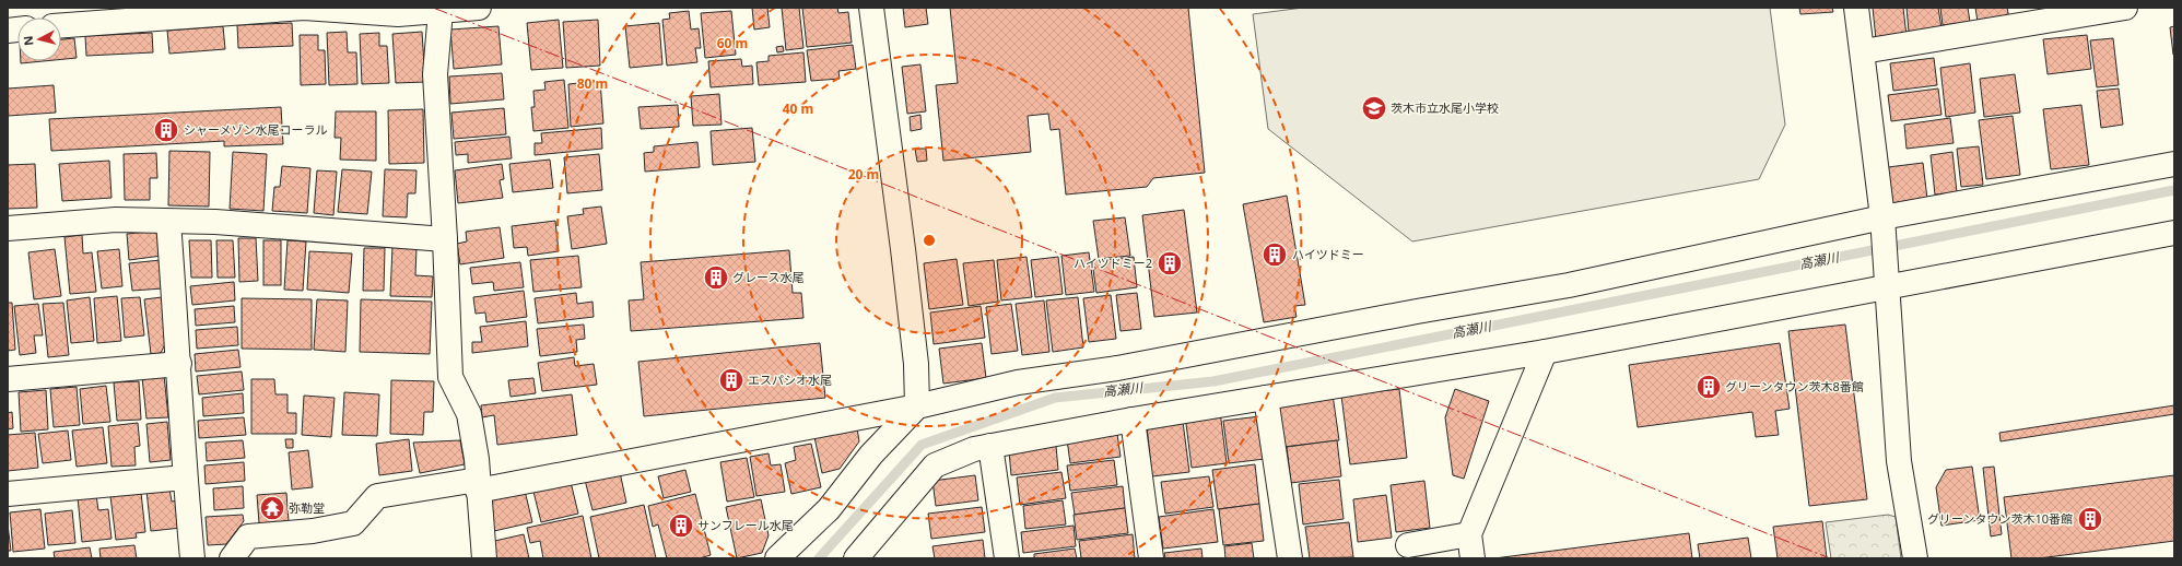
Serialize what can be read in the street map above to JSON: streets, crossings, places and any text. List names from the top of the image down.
{
  "water": ["高瀬川"],
  "places": {
    "school or university": ["茨木市立水尾小学校"],
    "building": [
      "シャーメゾン水尾コーラル",
      "ハイツドミー",
      "ハイツドミー2",
      "グレース水尾",
      "エスパシオ水尾",
      "グリーンタウン茨木8番館",
      "グリーンタウン茨木10番館",
      "サンフレール水尾"
    ],
    "temple": ["弥勒堂"]
  },
  "north": "left",
  "rings": [
    "60 m",
    "80 m",
    "40 m",
    "20 m"
  ]
}
